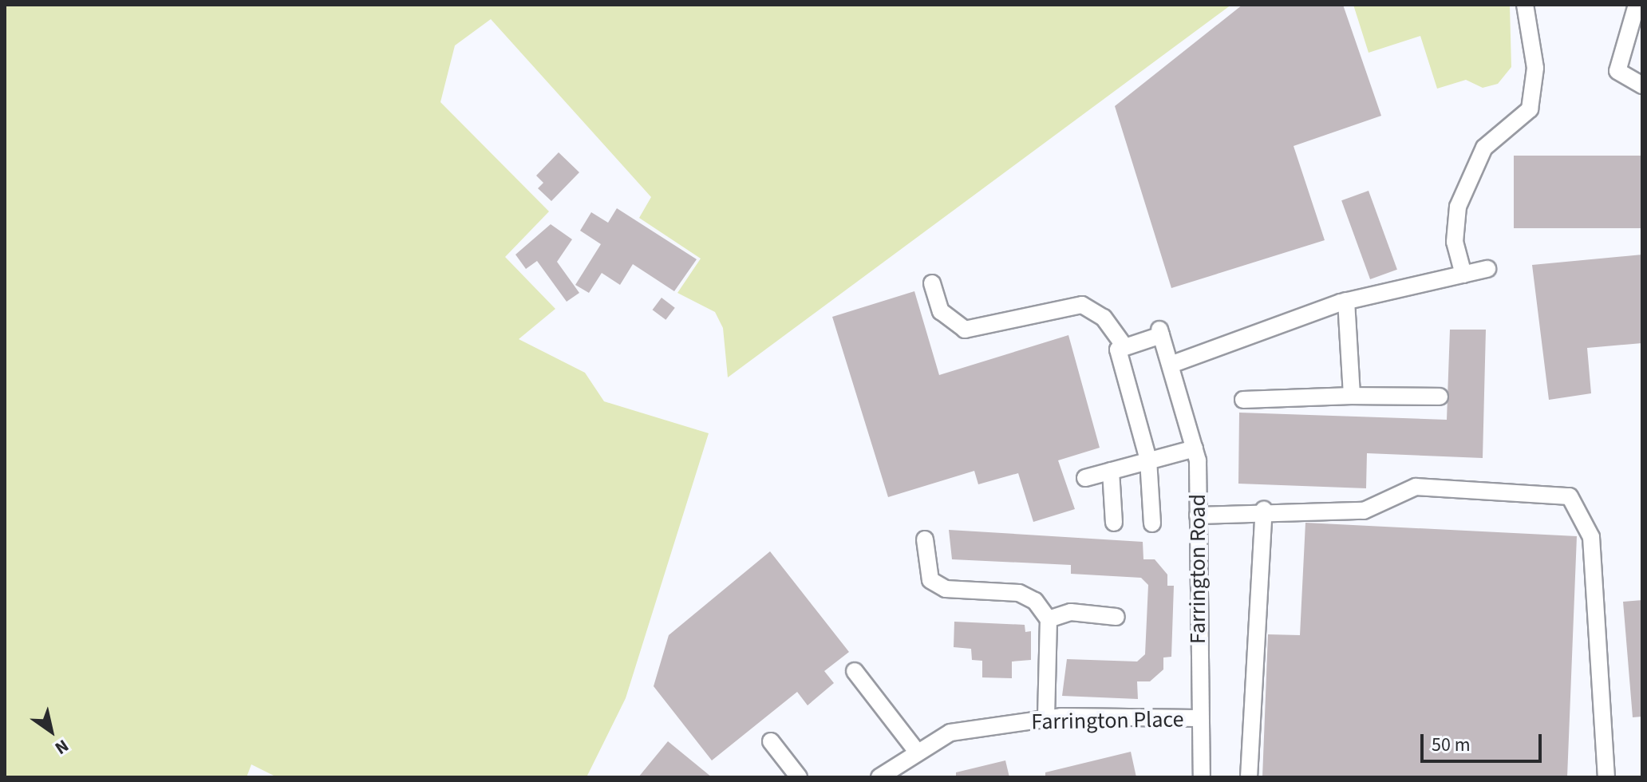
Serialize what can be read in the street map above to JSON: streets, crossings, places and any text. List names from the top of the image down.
{
  "streets": {
    "street": ["Farrington Road", "Farrington Place"]
  },
  "crossings": [
    ["Farrington Road", "Farrington Place"]
  ],
  "scale_bar": "50 m",
  "north": "bottom right"
}
